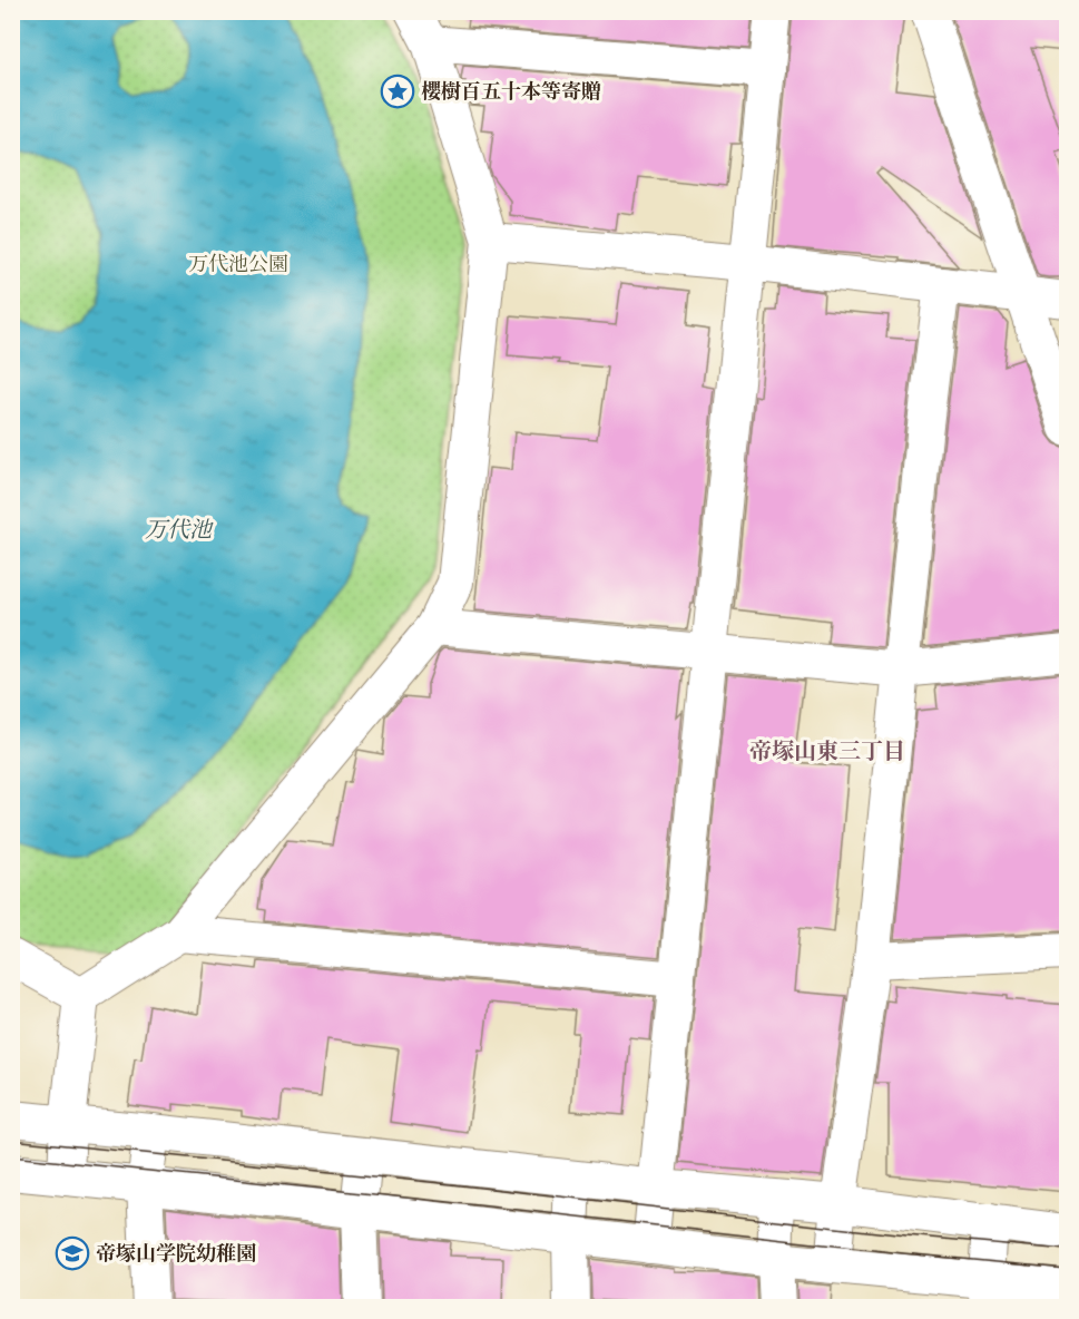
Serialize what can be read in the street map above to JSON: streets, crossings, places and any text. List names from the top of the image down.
{
  "districts": ["帝塚山東三丁目"],
  "water": ["万代池"],
  "parks": ["万代池公園"],
  "places": {
    "place": ["櫻樹百五十本等寄贈"],
    "school or university": ["帝塚山学院幼稚園"]
  }
}
